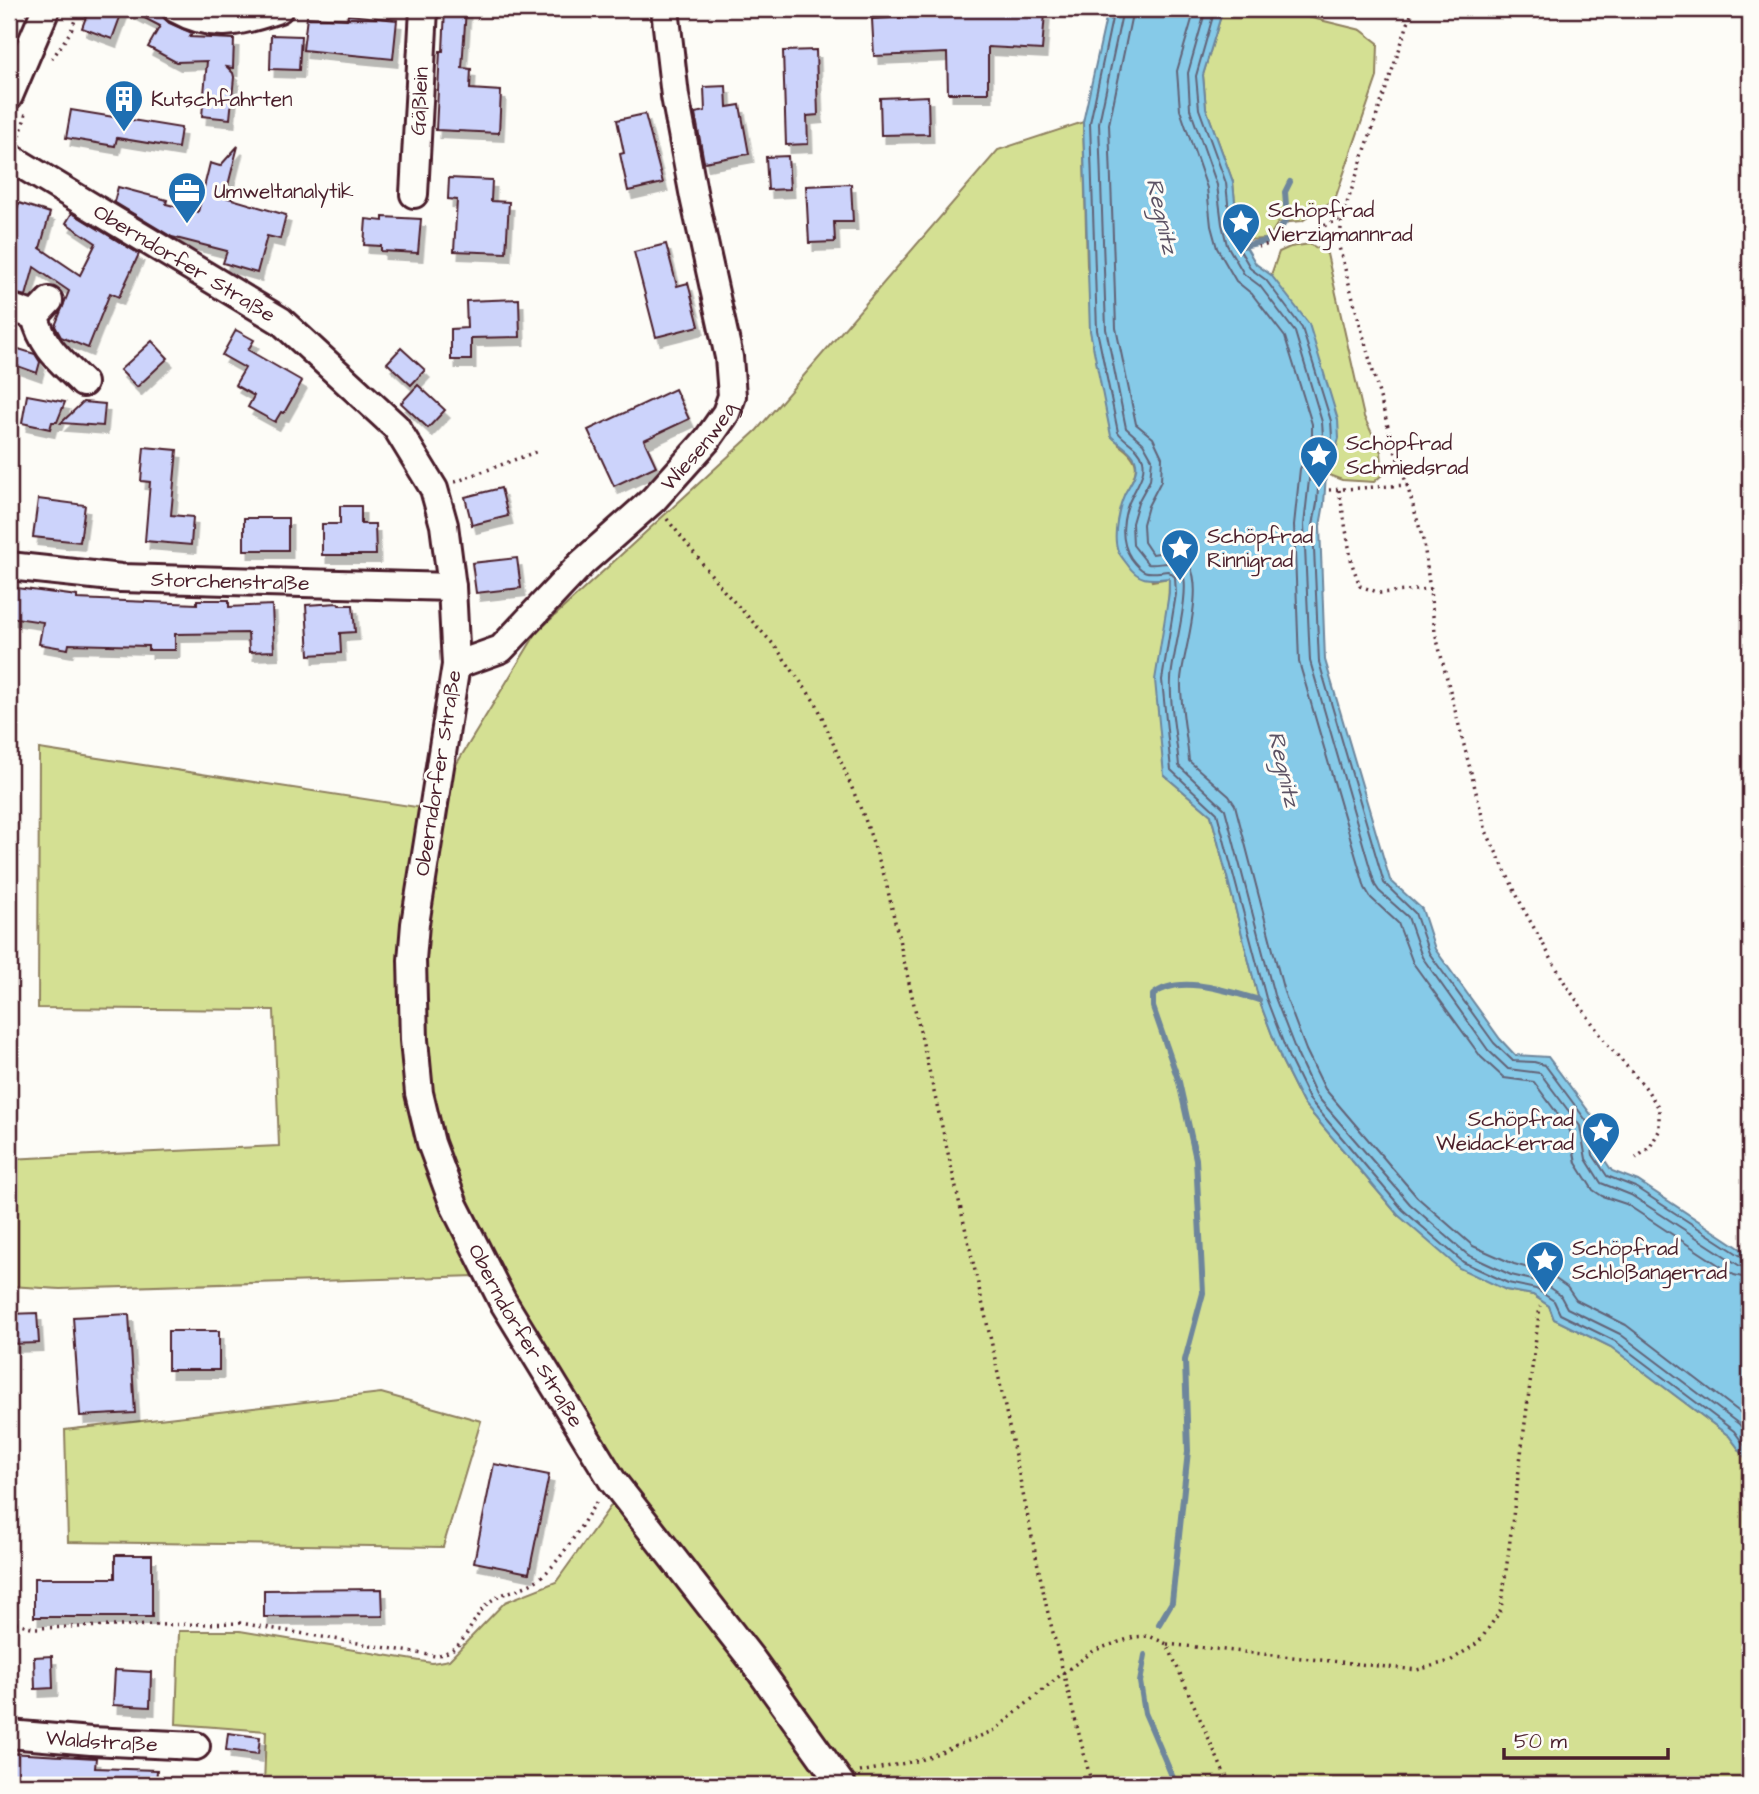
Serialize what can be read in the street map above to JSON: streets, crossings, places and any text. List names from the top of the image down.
{
  "streets": {
    "street": [
      "Gäßlein",
      "Oberndorfer Straße",
      "Wiesenweg",
      "Storchenstraße",
      "Waldstraße"
    ]
  },
  "crossings": [
    ["Oberndorfer Straße", "Wiesenweg"],
    ["Oberndorfer Straße", "Storchenstraße"]
  ],
  "water": ["Regnitz"],
  "places": {
    "building": ["Kutschfahrten"],
    "office": ["Umweltanalytik"],
    "place": [
      "Schöpfrad Vierzigmannrad",
      "Schöpfrad Schmiedsrad",
      "Schöpfrad Rinnigrad",
      "Schöpfrad Weidackerrad",
      "Schöpfrad Schloßangerrad"
    ]
  },
  "scale_bar": "50 m"
}
